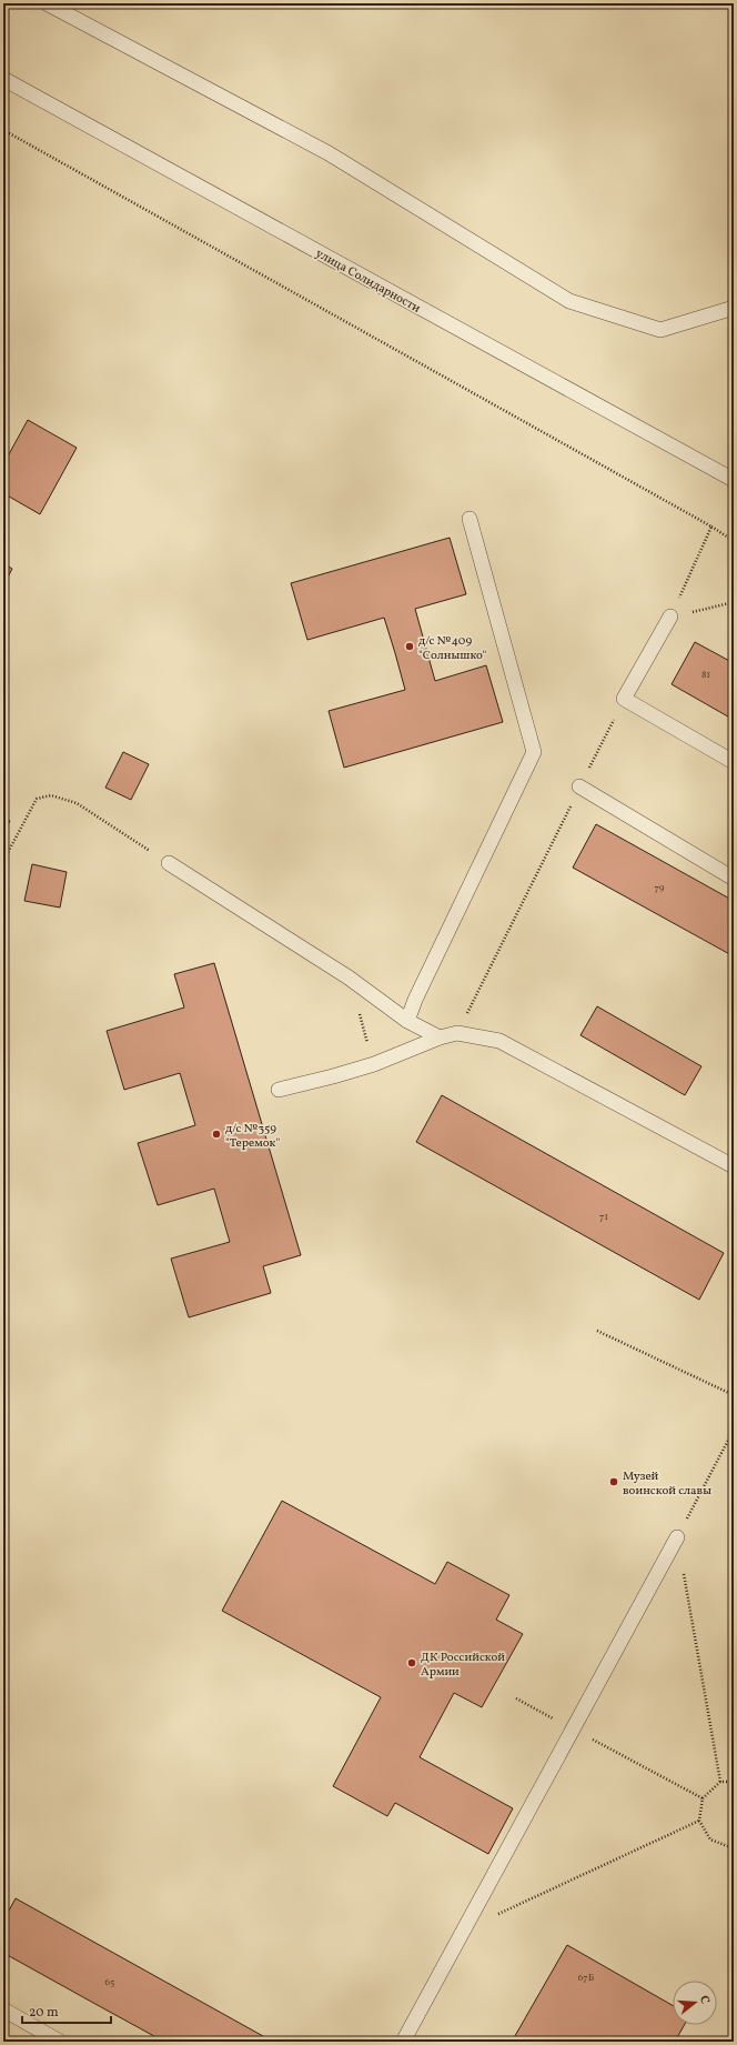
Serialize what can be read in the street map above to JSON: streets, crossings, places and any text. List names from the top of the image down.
{
  "streets": {
    "lane": ["улица Солидарности"]
  },
  "places": [
    "д/с №409 \"Солнышко\"",
    "д/с №359 \"Теремок\"",
    "Музей воинской славы",
    "ДК Российской Армии"
  ],
  "house_numbers": [
    "81",
    "79",
    "71",
    "67Б",
    "65"
  ],
  "scale_bar": "20 m",
  "north": "right"
}
